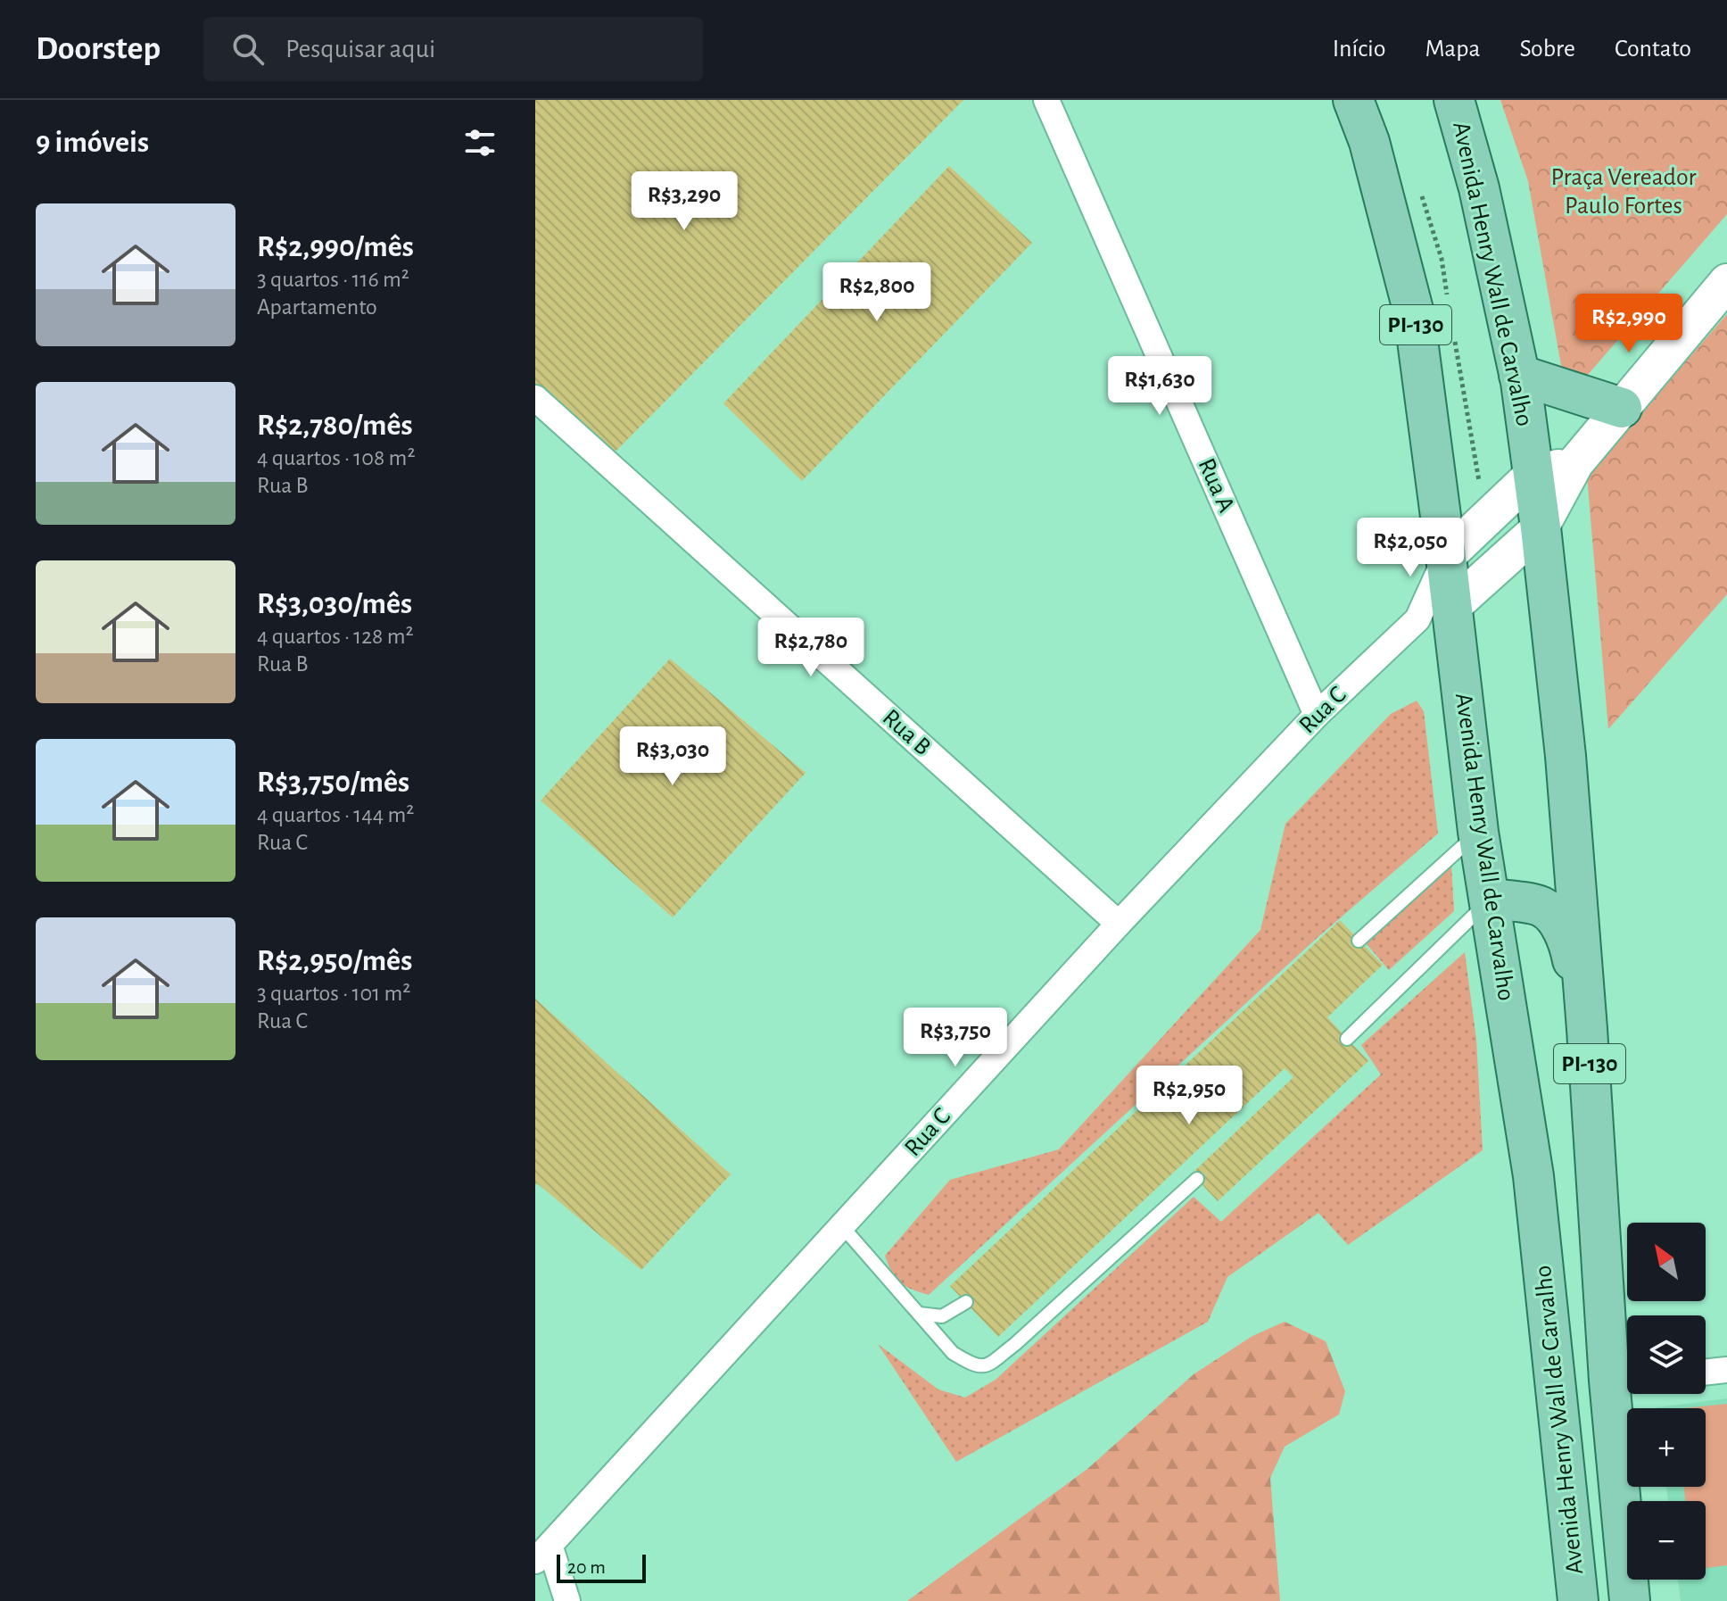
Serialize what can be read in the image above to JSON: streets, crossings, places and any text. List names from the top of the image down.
{
  "streets": {
    "main road": ["Avenida Henry Wall de Carvalho", "PI-130"],
    "street": ["Rua A", "Rua C", "Rua B"]
  },
  "crossings": [
    ["Avenida Henry Wall de Carvalho", "Rua C"],
    ["Rua A", "Rua C"],
    ["Rua C", "Rua B"]
  ],
  "parks": ["Praça Vereador Paulo Fortes"],
  "scale_bar": "20 m",
  "north": "top left",
  "page": {
    "header": "Doorstep",
    "search": "Pesquisar aqui",
    "nav": [
      "Início",
      "Mapa",
      "Sobre",
      "Contato"
    ],
    "heading": "9 imóveis",
    "price": [
      "R$3,290",
      "R$2,800",
      "R$2,990",
      "R$1,630",
      "R$2,050",
      "R$2,780",
      "R$3,030",
      "R$3,750",
      "R$2,950"
    ],
    "list": [
      {
        "name": "R$2,990/mês",
        "note": "3 quartos · 116 m² · Apartamento"
      },
      {
        "name": "R$2,780/mês",
        "note": "4 quartos · 108 m² · Rua B"
      },
      {
        "name": "R$3,030/mês",
        "note": "4 quartos · 128 m² · Rua B"
      },
      {
        "name": "R$3,750/mês",
        "note": "4 quartos · 144 m² · Rua C"
      },
      {
        "name": "R$2,950/mês",
        "note": "3 quartos · 101 m² · Rua C"
      }
    ],
    "map_buttons": ["+", "−"],
    "scale": "20 m"
  }
}
